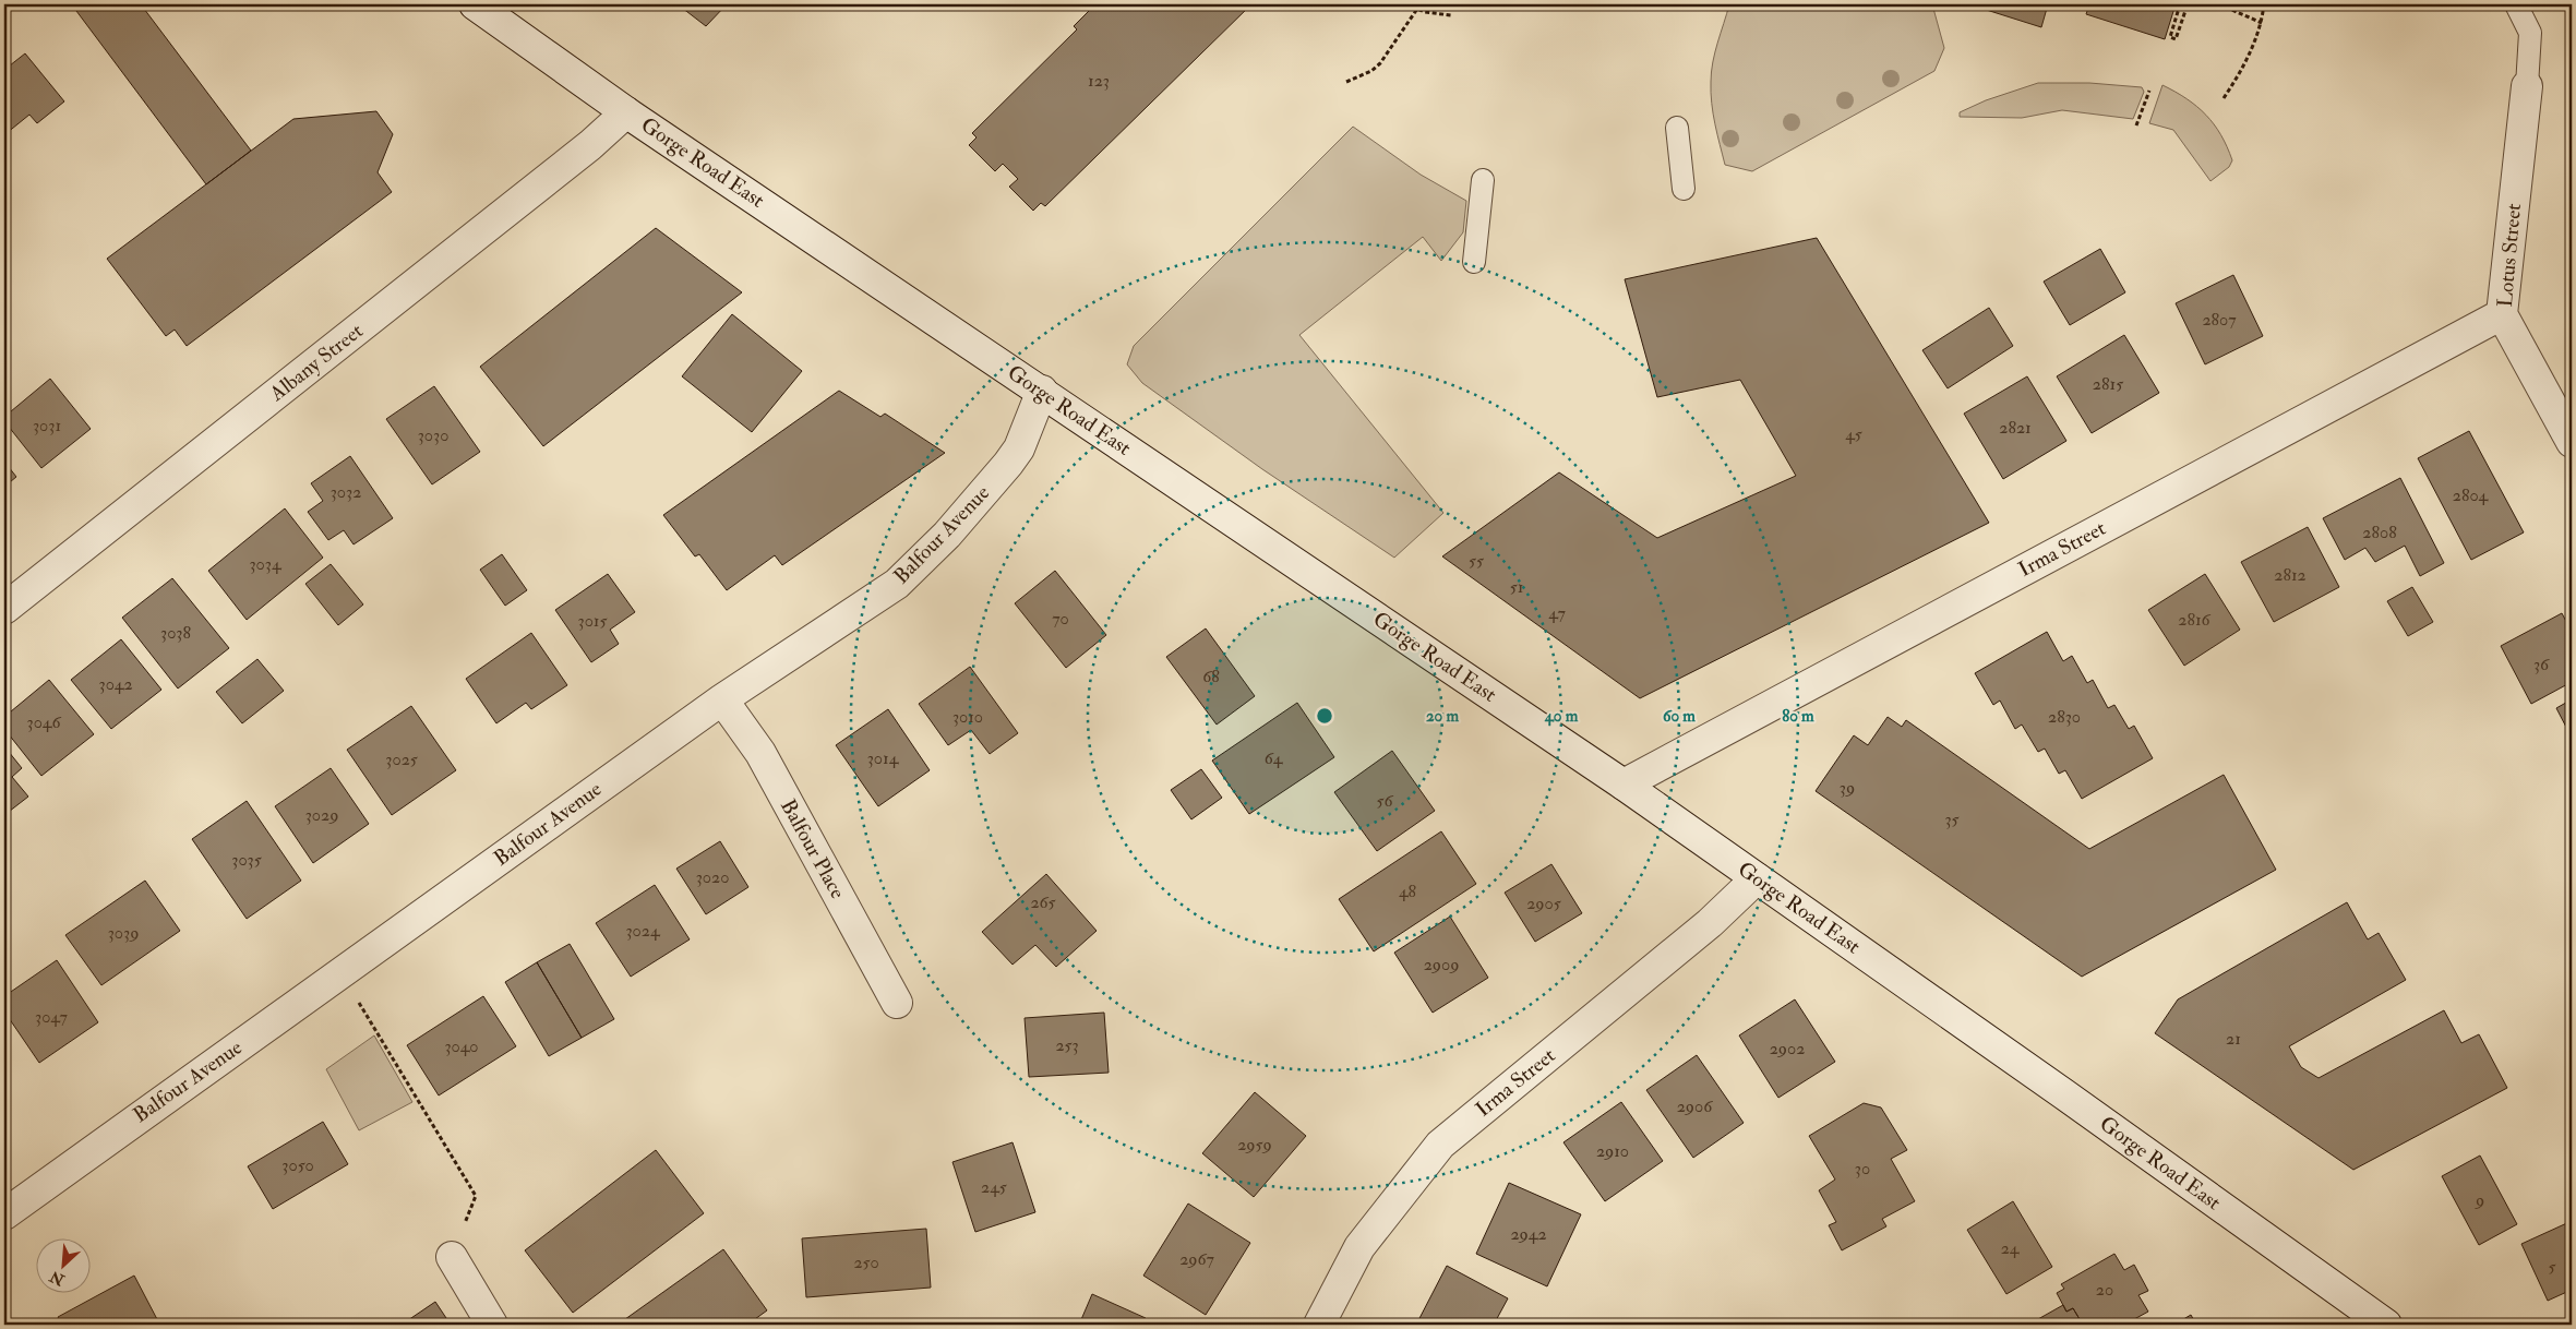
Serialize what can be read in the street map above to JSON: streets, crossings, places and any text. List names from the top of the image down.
{
  "streets": {
    "street": [
      "Gorge Road East",
      "Lotus Street",
      "Albany Street",
      "Balfour Avenue",
      "Irma Street",
      "Balfour Place"
    ]
  },
  "crossings": [
    ["Gorge Road East", "Albany Street"],
    ["Gorge Road East", "Balfour Avenue"],
    ["Gorge Road East", "Irma Street"],
    ["Lotus Street", "Irma Street"],
    ["Balfour Avenue", "Balfour Place"]
  ],
  "house_numbers": [
    "123",
    "2807",
    "2815",
    "3031",
    "2821",
    "45",
    "3030",
    "3032",
    "2804",
    "2808",
    "55",
    "3034",
    "2812",
    "51",
    "47",
    "70",
    "2816",
    "3015",
    "3038",
    "36",
    "68",
    "3042",
    "3010",
    "2830",
    "3046",
    "3014",
    "64",
    "3025",
    "39",
    "56",
    "3029",
    "35",
    "3035",
    "3020",
    "48",
    "265",
    "2905",
    "3024",
    "3039",
    "2909",
    "3047",
    "21",
    "253",
    "3040",
    "2902",
    "2906",
    "2959",
    "2910",
    "3050",
    "30",
    "245",
    "9",
    "2942",
    "24",
    "2967",
    "250",
    "5",
    "20"
  ],
  "north": "bottom left",
  "rings": [
    "20 m",
    "40 m",
    "60 m",
    "80 m"
  ]
}
